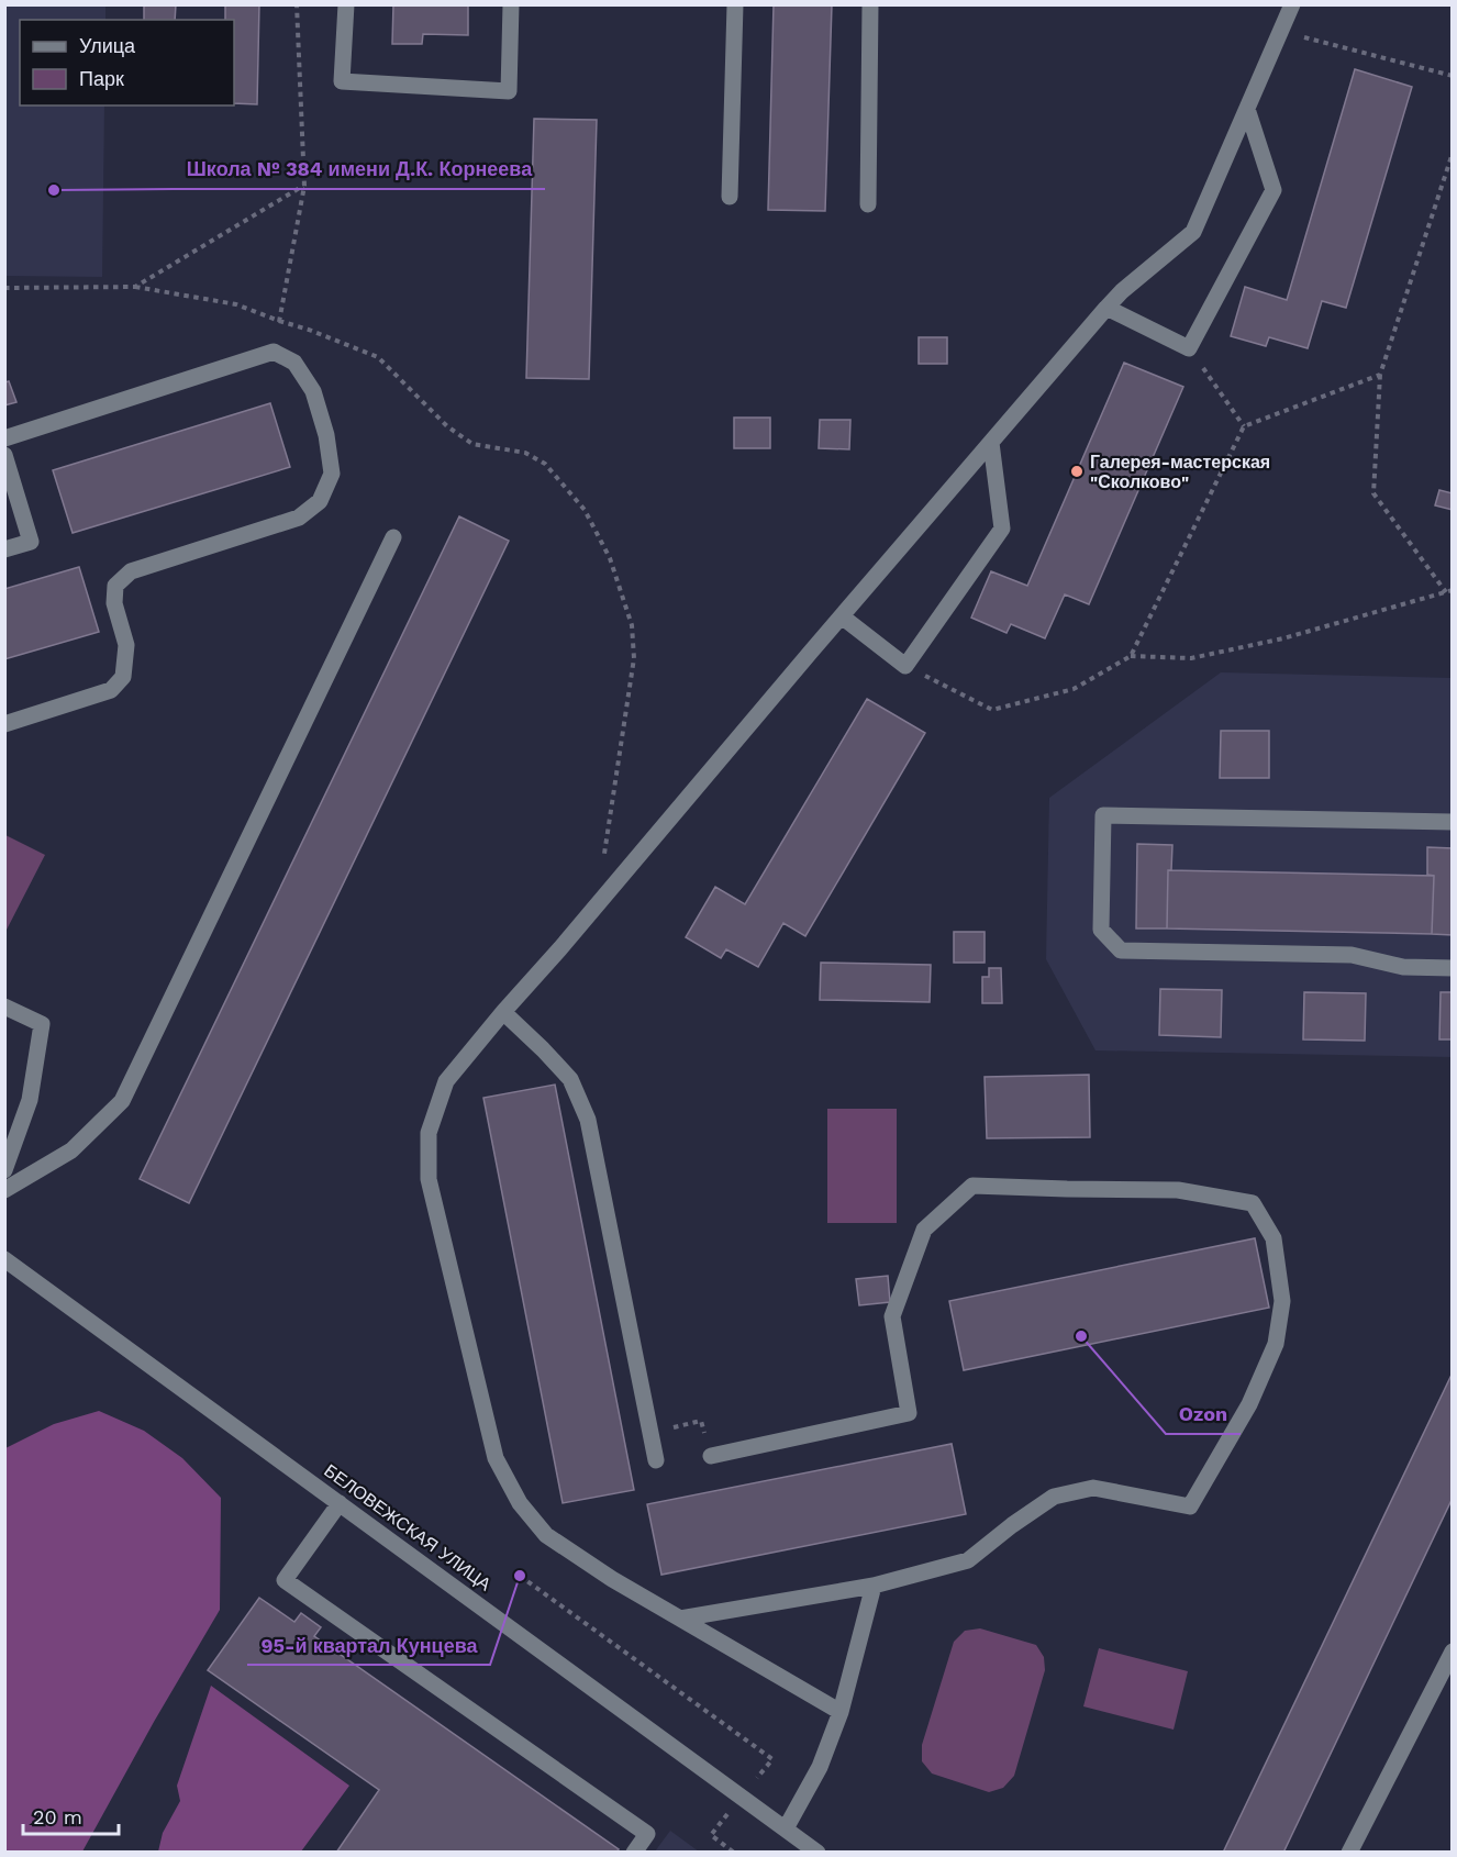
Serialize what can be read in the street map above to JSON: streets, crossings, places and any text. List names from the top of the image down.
{
  "streets": {
    "street": ["БЕЛОВЕЖСКАЯ УЛИЦА"]
  },
  "places": [
    "Школа № 384 имени Д.К. Корнеева",
    "Галерея-мастерская \"Сколково\"",
    "Ozon",
    "95-й квартал Кунцева"
  ],
  "legend": ["Улица", "Парк"],
  "scale_bar": "20 m"
}
